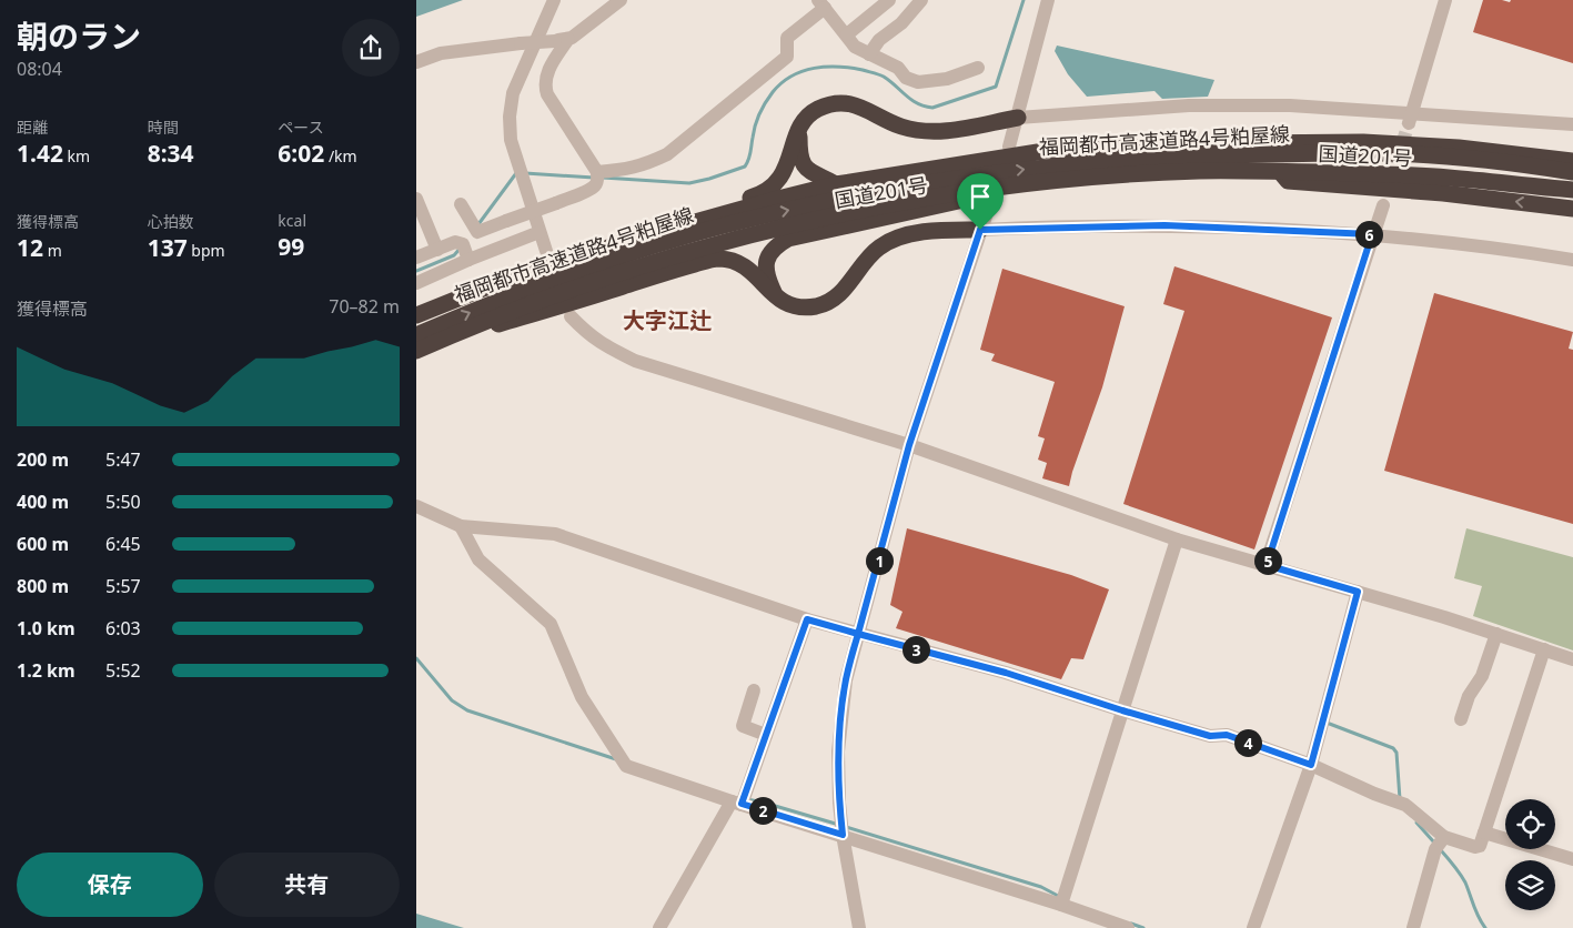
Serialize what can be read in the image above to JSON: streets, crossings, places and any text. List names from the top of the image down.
{
  "streets": {
    "highway": ["福岡都市高速道路4号粕屋線", "国道201号"]
  },
  "districts": ["大字江辻"],
  "page": {
    "heading": ["朝のラン", "08:04"],
    "stats": [
      ["距離", "1.42 km"],
      ["時間", "8:34"],
      ["ペース", "6:02 /km"],
      ["獲得標高", "12 m"],
      ["心拍数", "137 bpm"],
      ["kcal", "99"]
    ],
    "pins": [
      "6",
      "1",
      "5",
      "3",
      "4",
      "2"
    ],
    "chart": ["獲得標高", "70–82 m"],
    "list": [
      {
        "name": "200 m",
        "note": "5:47"
      },
      {
        "name": "400 m",
        "note": "5:50"
      },
      {
        "name": "600 m",
        "note": "6:45"
      },
      {
        "name": "800 m",
        "note": "5:57"
      },
      {
        "name": "1.0 km",
        "note": "6:03"
      },
      {
        "name": "1.2 km",
        "note": "5:52"
      }
    ],
    "buttons": ["保存", "共有"]
  }
}
